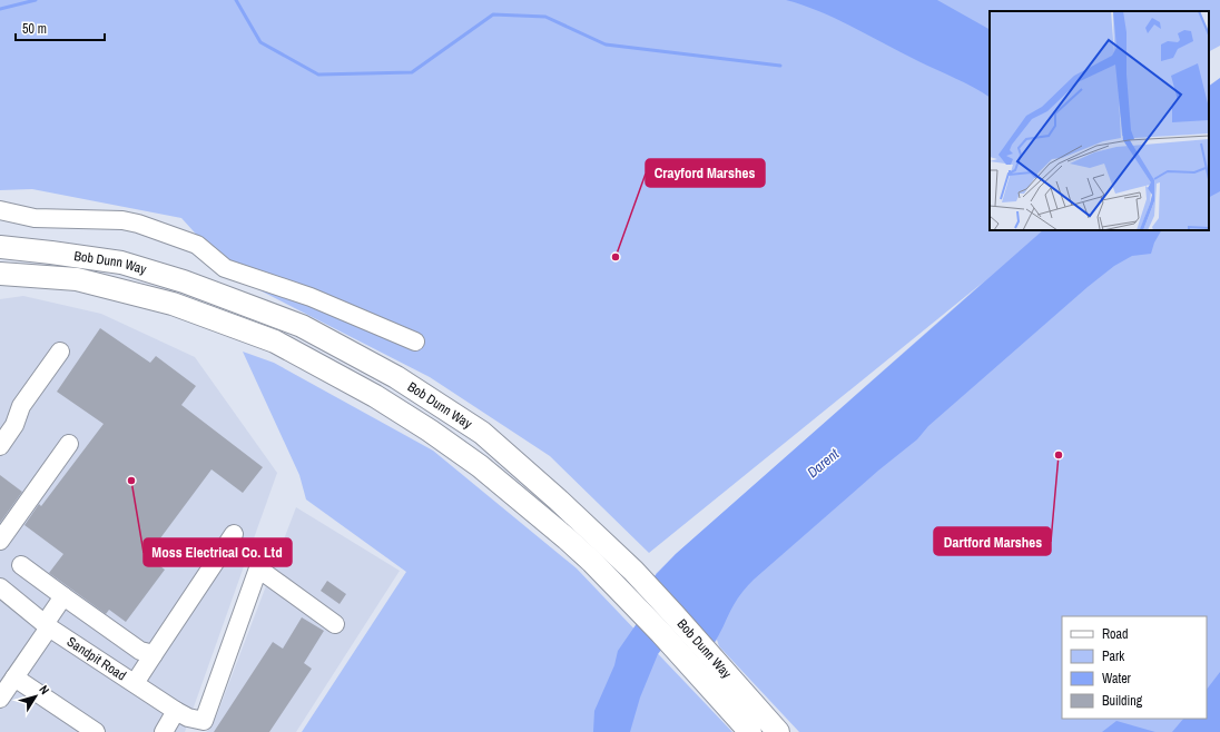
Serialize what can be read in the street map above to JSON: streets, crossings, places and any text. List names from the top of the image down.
{
  "streets": {
    "main road": ["Bob Dunn Way"],
    "street": ["Sandpit Road"]
  },
  "water": ["Darent"],
  "places": ["Crayford Marshes", "Dartford Marshes", "Moss Electrical Co. Ltd"],
  "legend": [
    "Road",
    "Park",
    "Water",
    "Building"
  ],
  "scale_bar": "50 m",
  "north": "top right"
}
